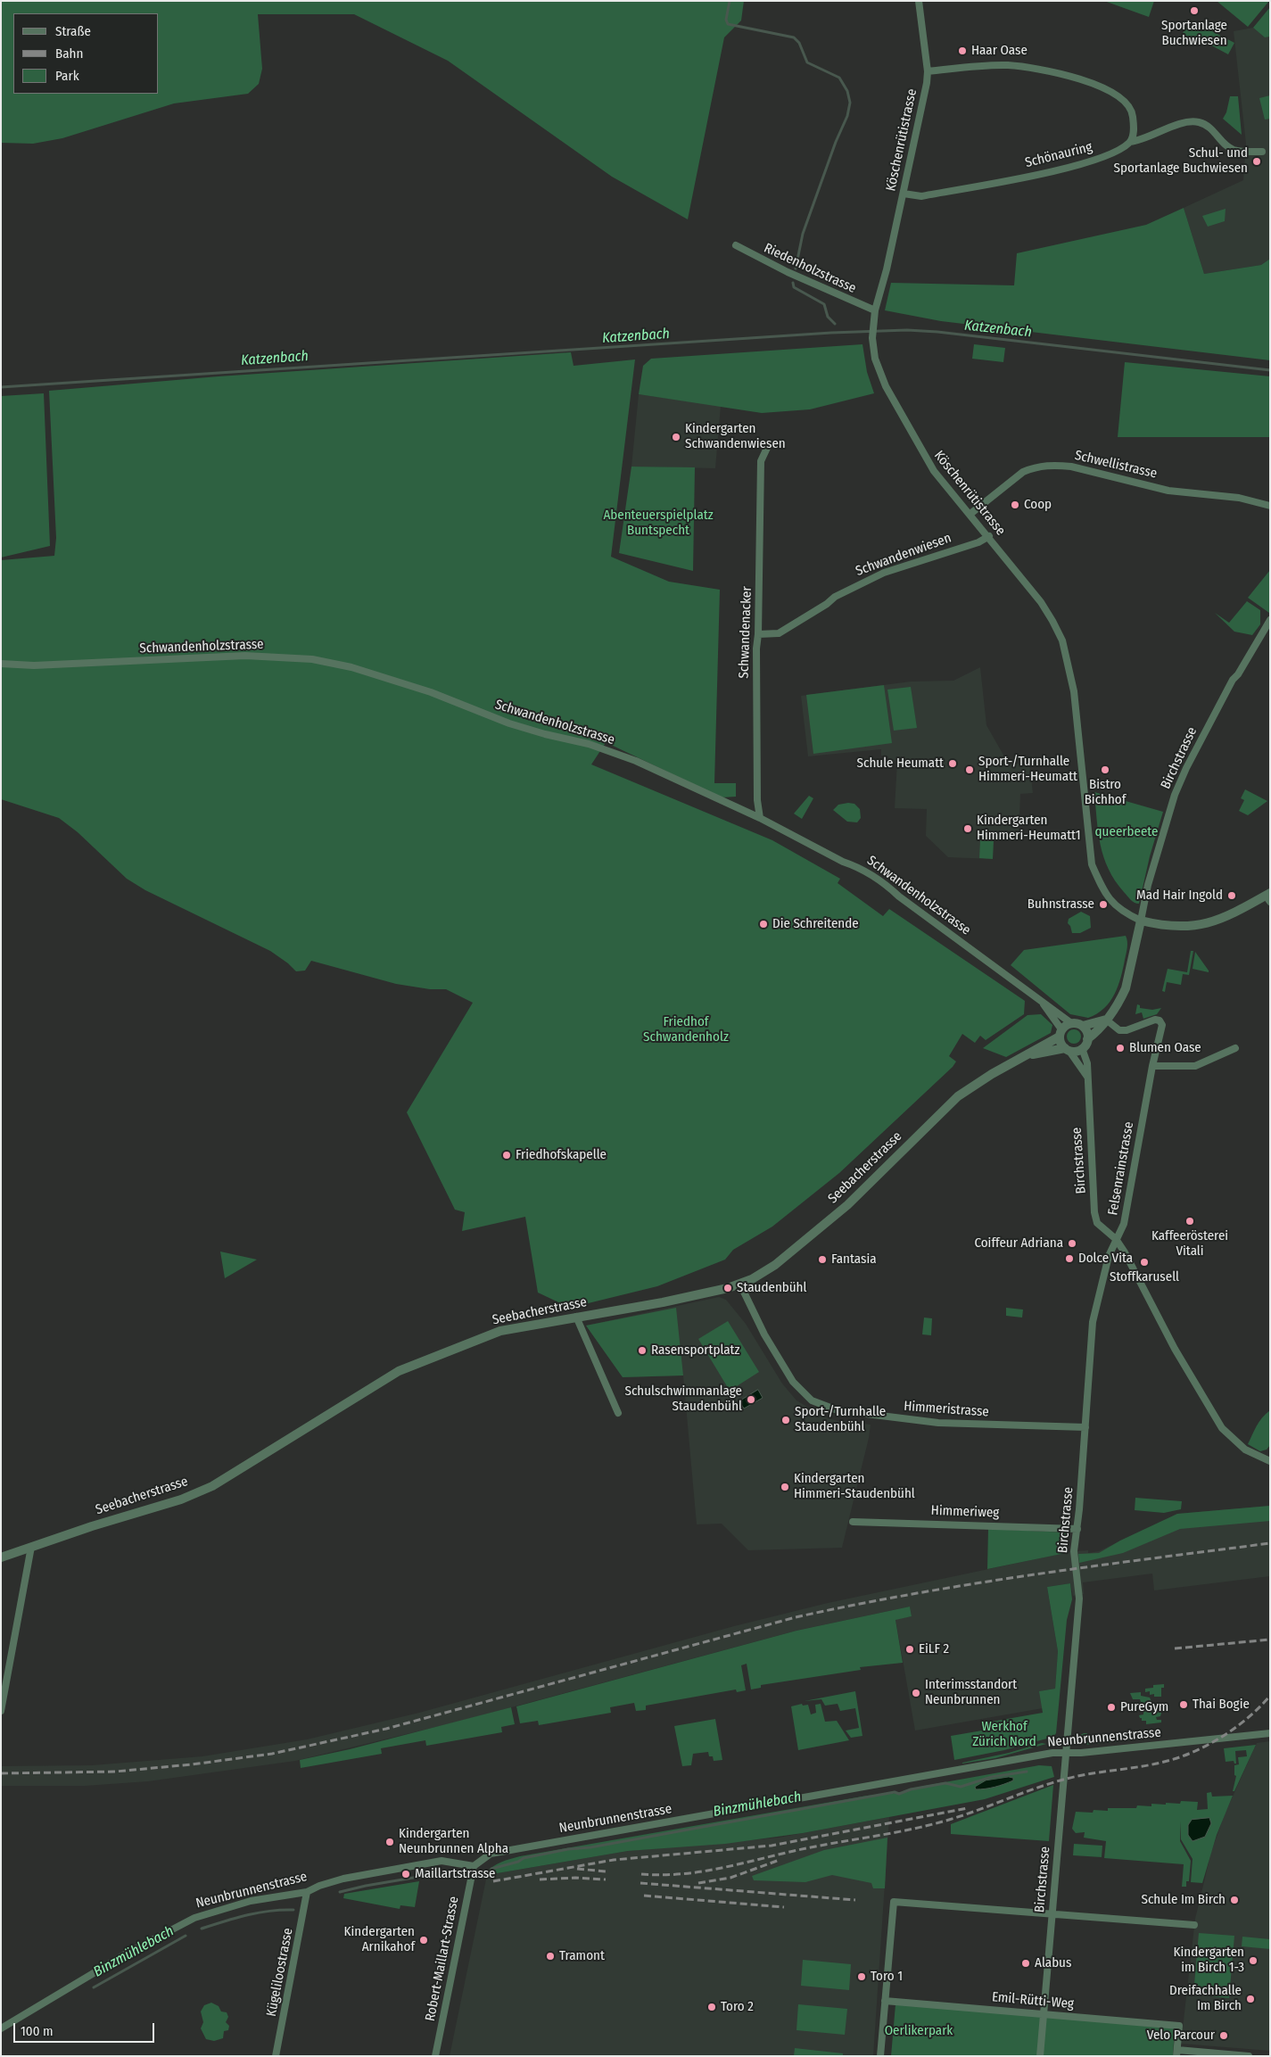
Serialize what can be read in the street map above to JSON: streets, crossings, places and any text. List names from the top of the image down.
{
  "streets": {
    "street": [
      "Köschenrütistrasse",
      "Schönauring",
      "Riedenholzstrasse",
      "Schwellistrasse",
      "Schwandenwiesen",
      "Schwandenacker",
      "Schwandenholzstrasse",
      "Birchstrasse",
      "Seebacherstrasse",
      "Felsenrainstrasse",
      "Himmeristrasse",
      "Himmeriweg",
      "Neunbrunnenstrasse",
      "Robert-Maillart-Strasse",
      "Kügeliloostrasse",
      "Emil-Rütti-Weg"
    ]
  },
  "crossings": [
    ["Köschenrütistrasse", "Schönauring"],
    ["Köschenrütistrasse", "Riedenholzstrasse"],
    ["Köschenrütistrasse", "Schwellistrasse"],
    ["Köschenrütistrasse", "Schwandenwiesen"],
    ["Köschenrütistrasse", "Birchstrasse"],
    ["Schwandenwiesen", "Schwandenacker"],
    ["Schwandenacker", "Schwandenholzstrasse"],
    ["Schwandenholzstrasse", "Birchstrasse"],
    ["Schwandenholzstrasse", "Seebacherstrasse"],
    ["Birchstrasse", "Seebacherstrasse"],
    ["Birchstrasse", "Felsenrainstrasse"],
    ["Birchstrasse", "Himmeristrasse"],
    ["Birchstrasse", "Himmeriweg"],
    ["Birchstrasse", "Neunbrunnenstrasse"],
    ["Birchstrasse", "Emil-Rütti-Weg"],
    ["Seebacherstrasse", "Himmeristrasse"],
    ["Neunbrunnenstrasse", "Robert-Maillart-Strasse"],
    ["Neunbrunnenstrasse", "Kügeliloostrasse"]
  ],
  "water": ["Katzenbach", "Binzmühlebach"],
  "parks": [
    "Abenteuerspielplatz Buntspecht",
    "queerbeete",
    "Friedhof Schwandenholz",
    "Werkhof Zürich Nord",
    "Oerlikerpark"
  ],
  "places": [
    "Sportanlage Buchwiesen",
    "Haar Oase",
    "Schul- und Sportanlage Buchwiesen",
    "Kindergarten Schwandenwiesen",
    "Coop",
    "Schule Heumatt",
    "Sport-/Turnhalle Himmeri-Heumatt",
    "Bistro Bichhof",
    "Kindergarten Himmeri-Heumatt1",
    "Mad Hair Ingold",
    "Buhnstrasse",
    "Die Schreitende",
    "Blumen Oase",
    "Friedhofskapelle",
    "Kaffeerösterei Vitali",
    "Coiffeur Adriana",
    "Dolce Vita",
    "Fantasia",
    "Stoffkarusell",
    "Staudenbühl",
    "Rasensportplatz",
    "Schulschwimmanlage Staudenbühl",
    "Sport-/Turnhalle Staudenbühl",
    "Kindergarten Himmeri-Staudenbühl",
    "EiLF 2",
    "Interimsstandort Neunbrunnen",
    "Thai Bogie",
    "PureGym",
    "Kindergarten Neunbrunnen Alpha",
    "Maillartstrasse",
    "Schule Im Birch",
    "Kindergarten Arnikahof",
    "Tramont",
    "Kindergarten im Birch 1-3",
    "Alabus",
    "Toro 1",
    "Dreifachhalle Im Birch",
    "Toro 2",
    "Velo Parcour"
  ],
  "legend": ["Straße", "Bahn", "Park"],
  "scale_bar": "100 m"
}
